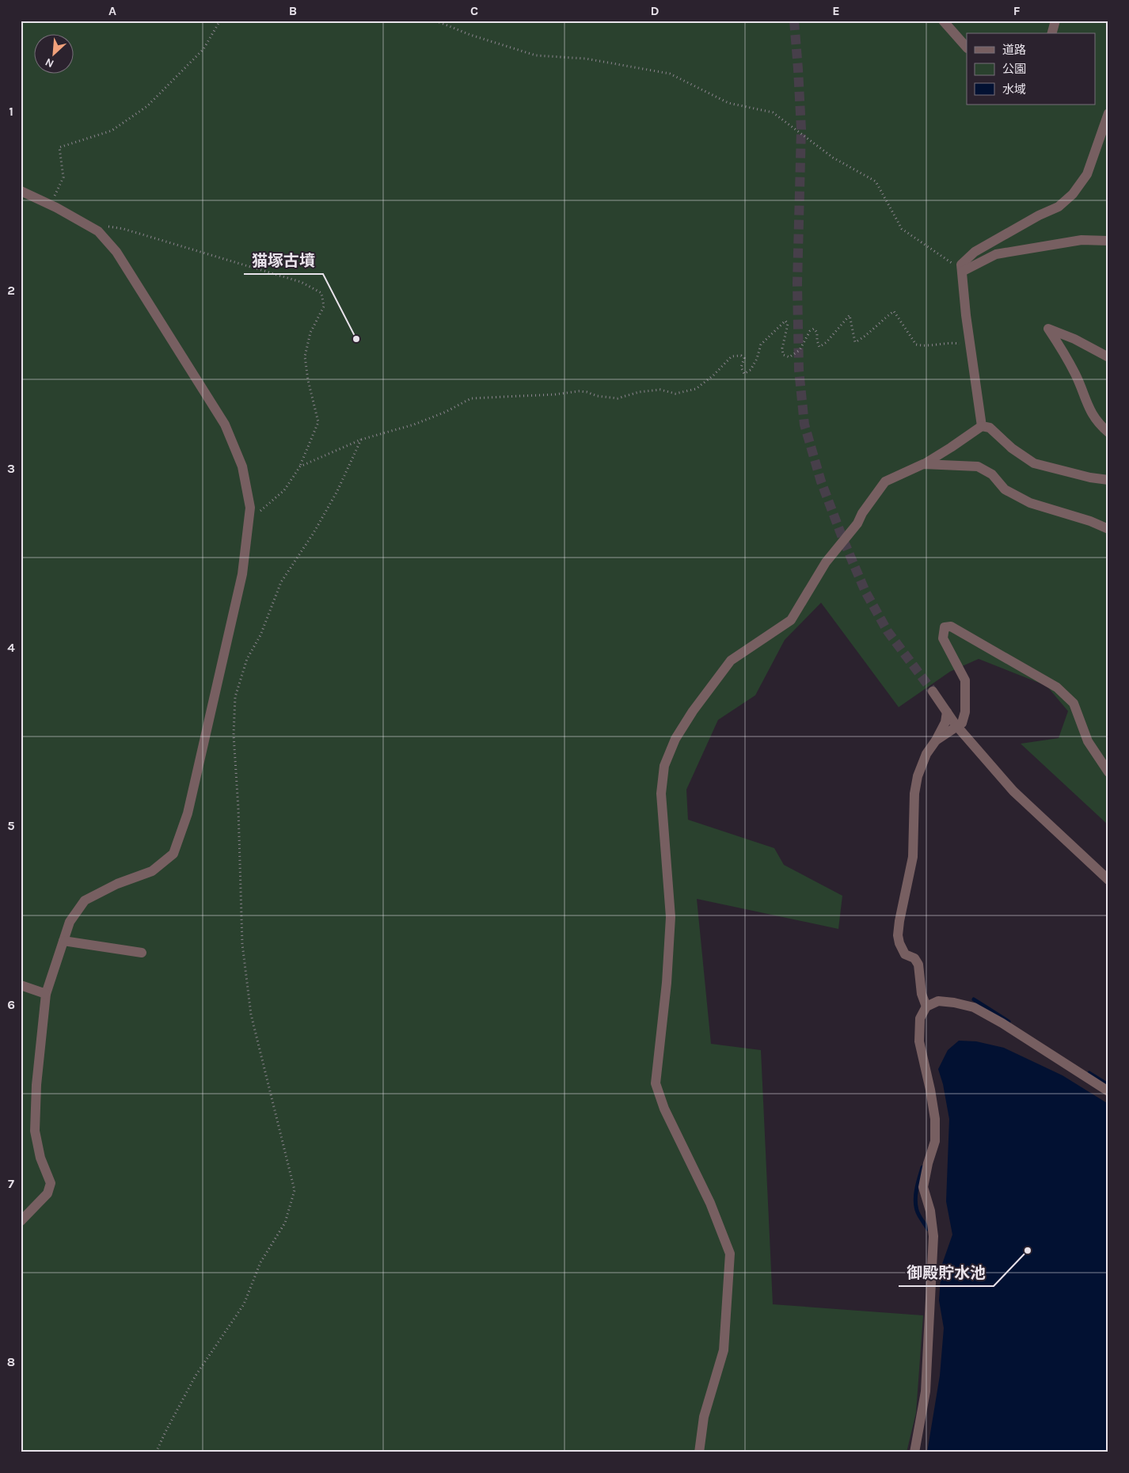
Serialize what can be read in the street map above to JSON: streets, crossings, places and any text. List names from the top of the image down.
{
  "places": ["猫塚古墳", "御殿貯水池"],
  "legend": ["道路", "公園", "水域"],
  "north": "bottom left",
  "grid": {
    "columns": [
      "A",
      "B",
      "C",
      "D",
      "E",
      "F"
    ],
    "rows": [
      "1",
      "2",
      "3",
      "4",
      "5",
      "6",
      "7",
      "8"
    ]
  }
}
